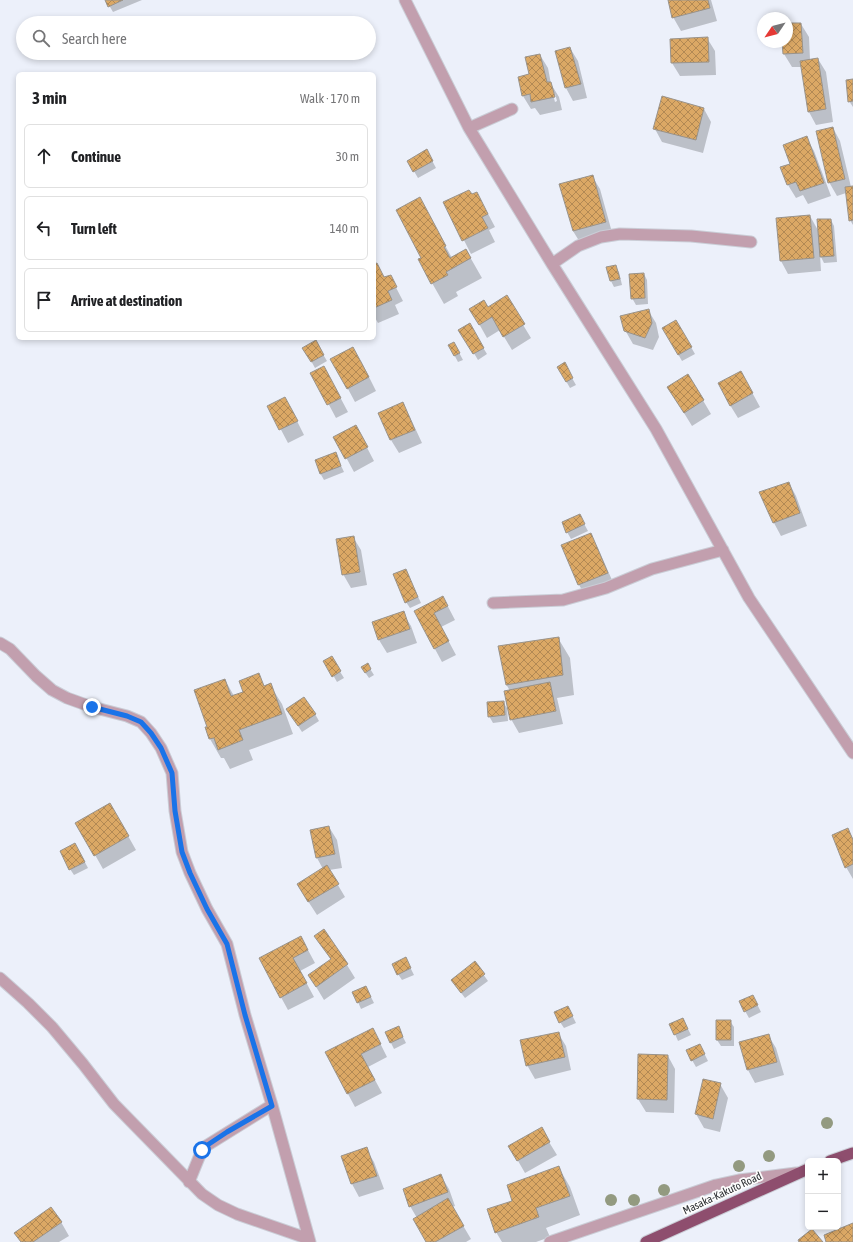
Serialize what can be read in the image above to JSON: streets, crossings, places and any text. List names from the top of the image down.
{
  "streets": {
    "highway": ["Masaka-Kakuto Road"]
  },
  "north": "bottom left",
  "page": {
    "search": "Search here",
    "heading": ["3 min", "Walk · 170 m"],
    "list": [
      ["Continue", "30 m"],
      ["Turn left", "140 m"],
      "Arrive at destination"
    ],
    "map_buttons": ["+", "−"]
  }
}
